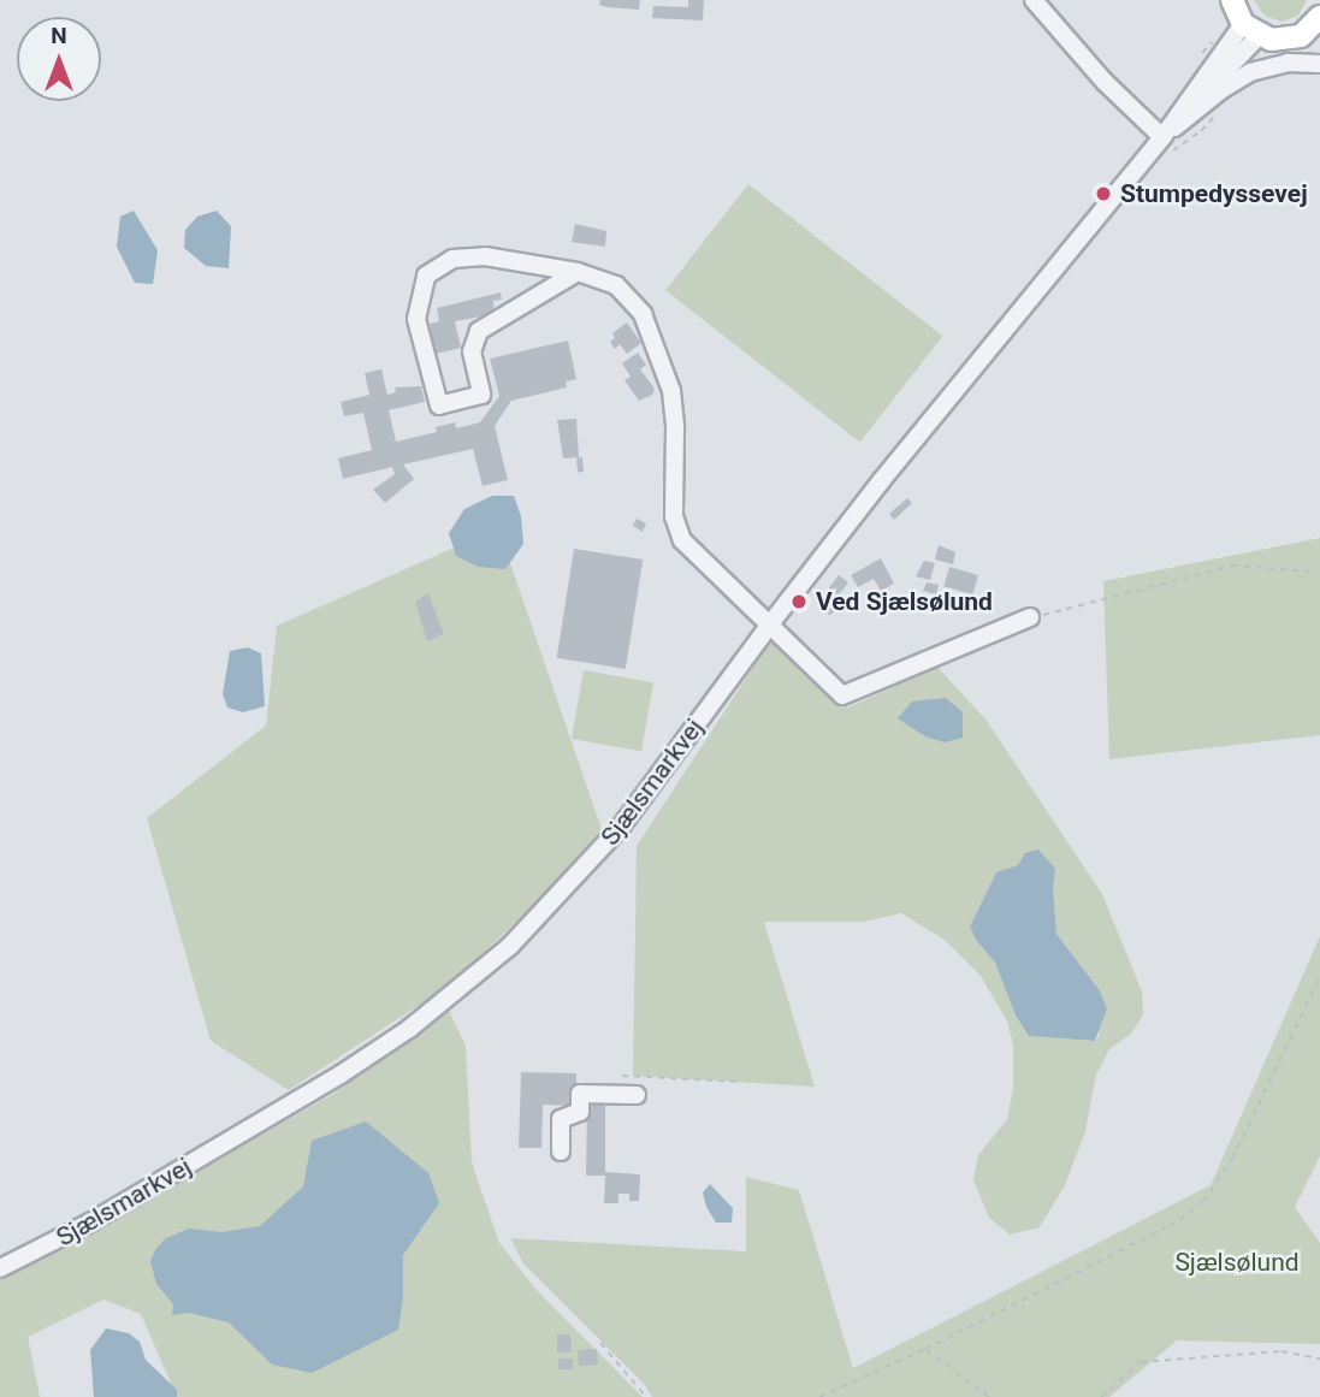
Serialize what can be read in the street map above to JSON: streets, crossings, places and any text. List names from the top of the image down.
{
  "streets": {
    "street": ["Sjælsmarkvej"]
  },
  "parks": ["Sjælsølund"],
  "places": ["Stumpedyssevej", "Ved Sjælsølund"],
  "north": "top"
}
